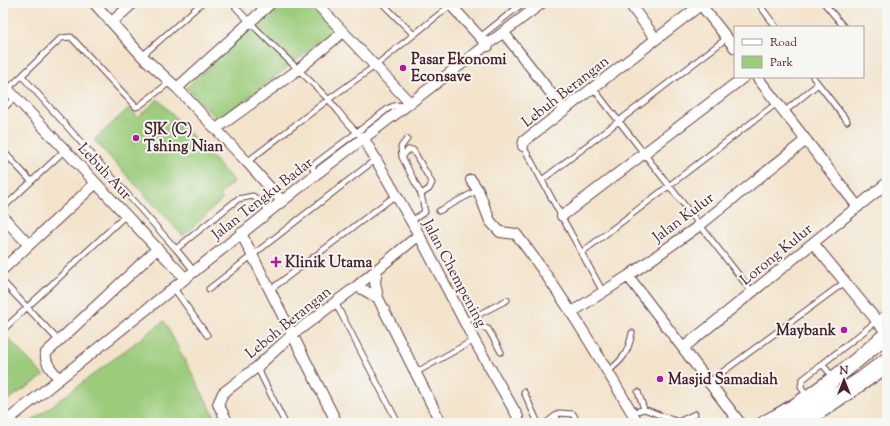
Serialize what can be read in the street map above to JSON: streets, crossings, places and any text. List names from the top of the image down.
{
  "streets": {
    "street": [
      "Lebuh Berangan",
      "Lebuh Aur",
      "Jalan Tengku Badar",
      "Jalan Kulur",
      "Lorong Kulur",
      "Jalan Chempening",
      "Leboh Berangan"
    ]
  },
  "crossings": [
    ["Lebuh Berangan", "Jalan Kulur"],
    ["Lebuh Aur", "Jalan Tengku Badar"],
    ["Jalan Tengku Badar", "Jalan Chempening"],
    ["Jalan Chempening", "Leboh Berangan"]
  ],
  "places": {
    "other": [
      "Pasar Ekonomi Econsave",
      "SJK (C) Tshing Nian",
      "Maybank",
      "Masjid Samadiah"
    ],
    "health": ["Klinik Utama"]
  },
  "legend": ["Road", "Park"],
  "north": "top"
}
